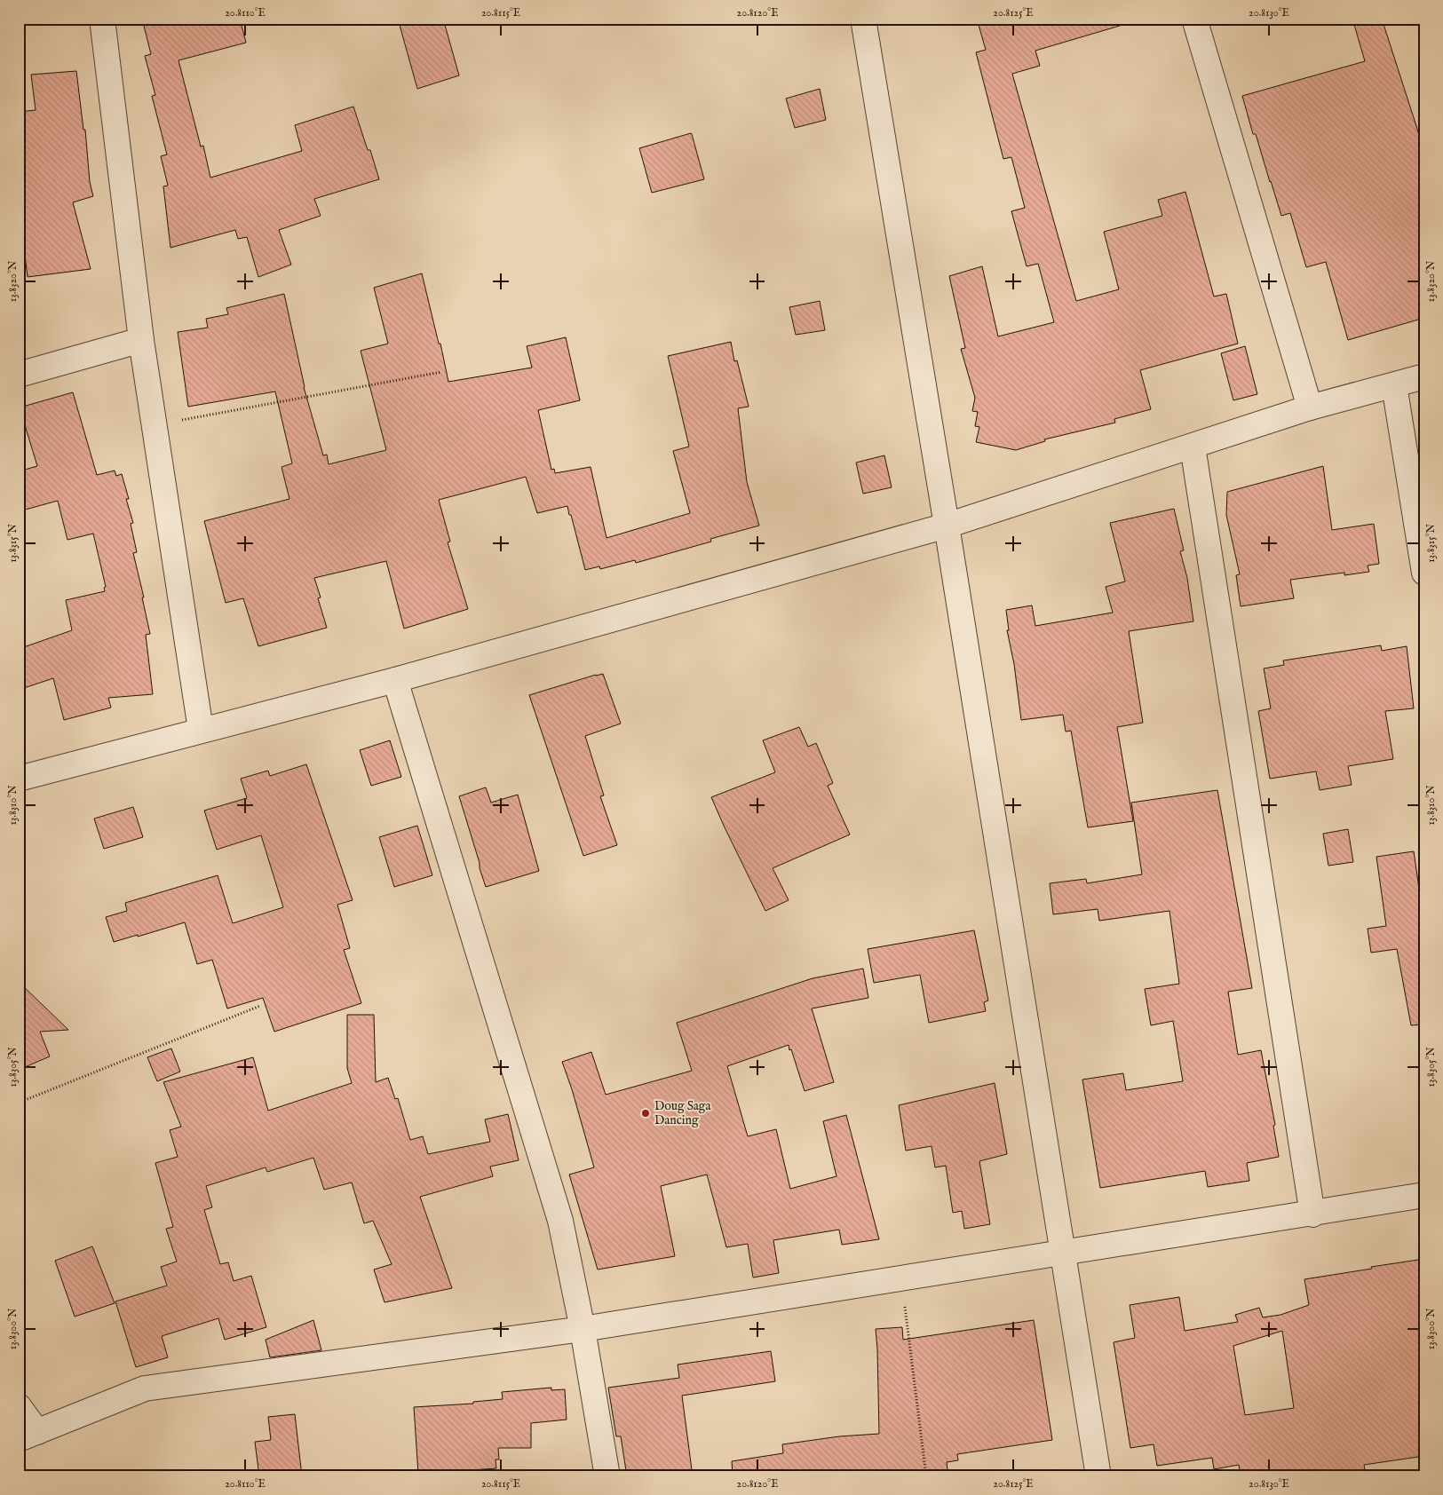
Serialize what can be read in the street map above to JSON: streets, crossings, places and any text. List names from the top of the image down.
{
  "places": ["Doug Saga Dancing"],
  "coordinates": [
    "20.8110°E",
    "20.8115°E",
    "20.8120°E",
    "20.8125°E",
    "20.8130°E",
    "13.8320°N",
    "13.8315°N",
    "13.8310°N",
    "13.8305°N",
    "13.8300°N"
  ]
}
